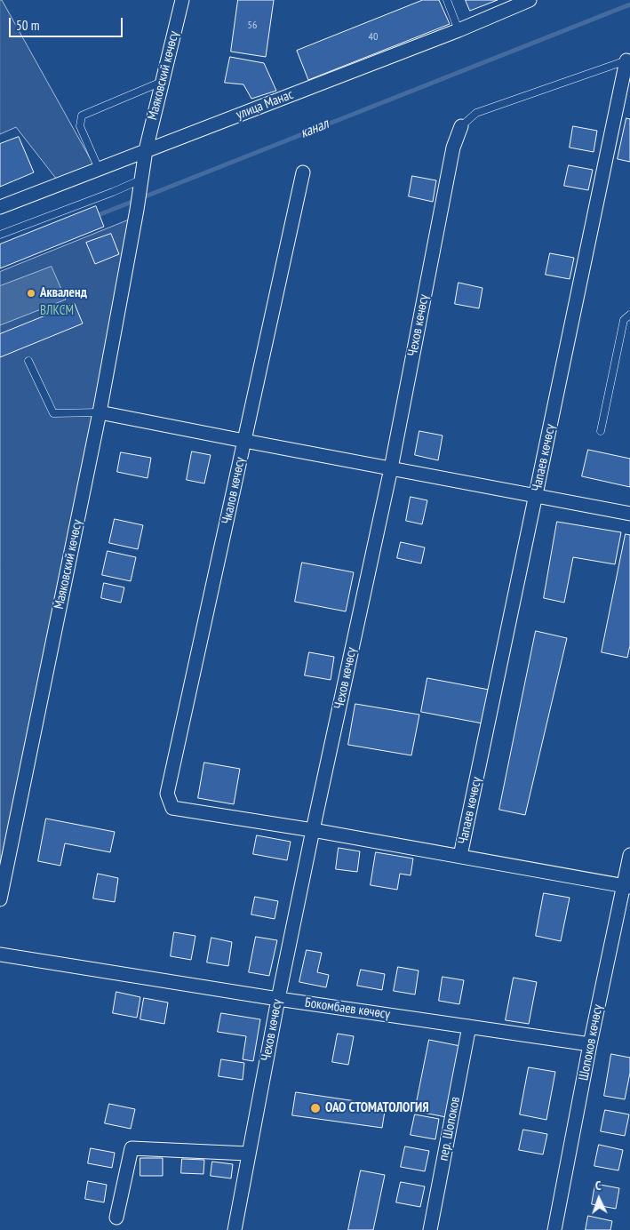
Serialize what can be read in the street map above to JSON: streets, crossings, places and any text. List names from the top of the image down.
{
  "streets": {
    "street": [
      "Маяковский көчөсү",
      "улица Манас",
      "Чехов көчөсү",
      "Чапаев көчөсү",
      "Чкалов көчөсү",
      "Бокомбаев көчөсү",
      "Шопоков көчөсү",
      "пер. Шопоков"
    ]
  },
  "crossings": [
    ["Маяковский көчөсү", "улица Манас"],
    ["Чехов көчөсү", "Чапаев көчөсү"],
    ["Чехов көчөсү", "Бокомбаев көчөсү"],
    ["Чапаев көчөсү", "Чкалов көчөсү"],
    ["Чапаев көчөсү", "Шопоков көчөсү"],
    ["Бокомбаев көчөсү", "Шопоков көчөсү"],
    ["Бокомбаев көчөсү", "пер. Шопоков"]
  ],
  "water": ["канал"],
  "parks": ["ВЛКСМ"],
  "places": ["Акваленд", "ОАО СТОМАТОЛОГИЯ"],
  "house_numbers": ["56", "40"],
  "scale_bar": "50 m",
  "north": "top"
}
